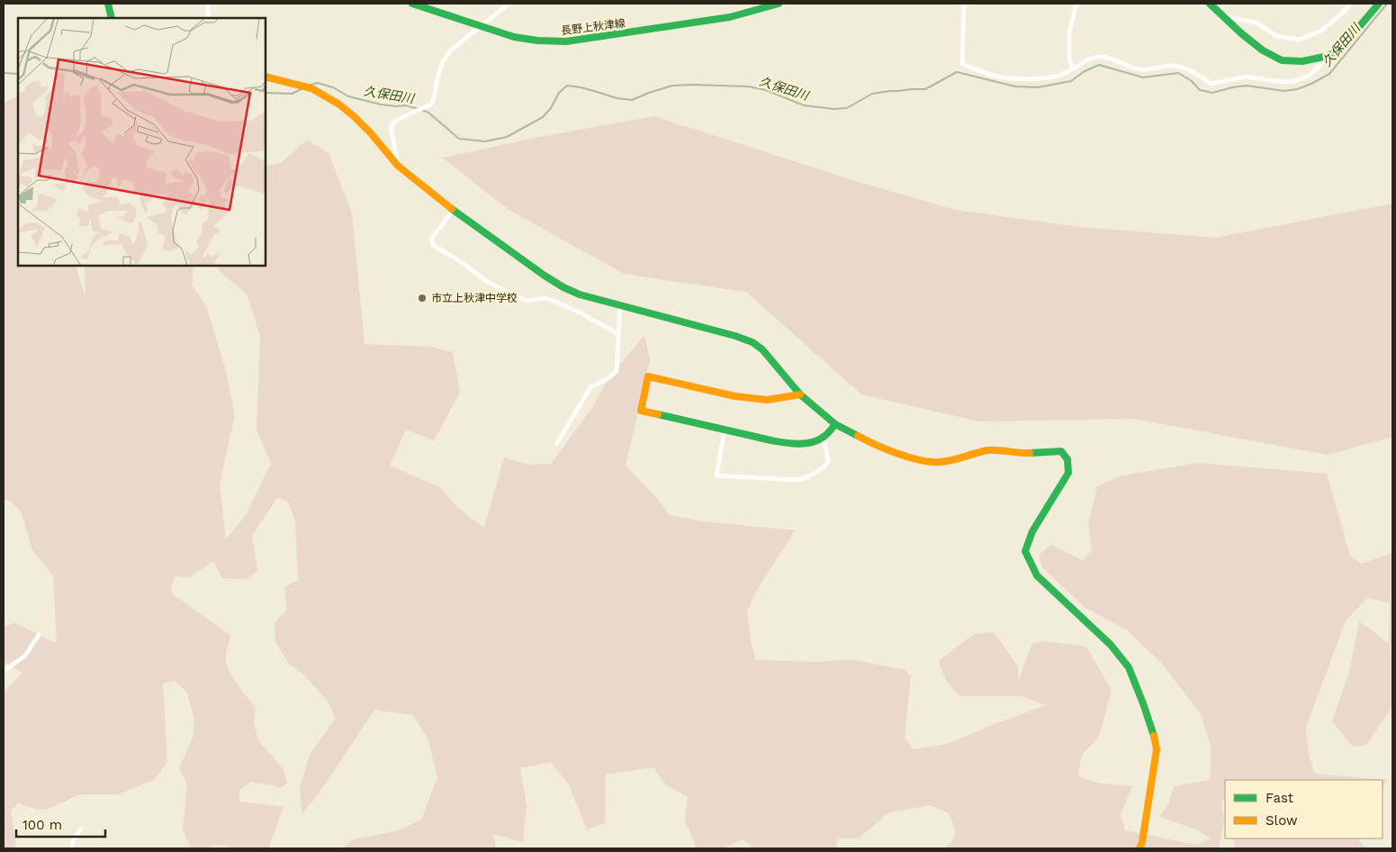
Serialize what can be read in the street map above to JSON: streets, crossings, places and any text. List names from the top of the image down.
{
  "streets": {
    "street": ["長野上秋津線"]
  },
  "water": ["久保田川"],
  "places": ["市立上秋津中学校"],
  "legend": ["Fast", "Slow"],
  "scale_bar": "100 m"
}
